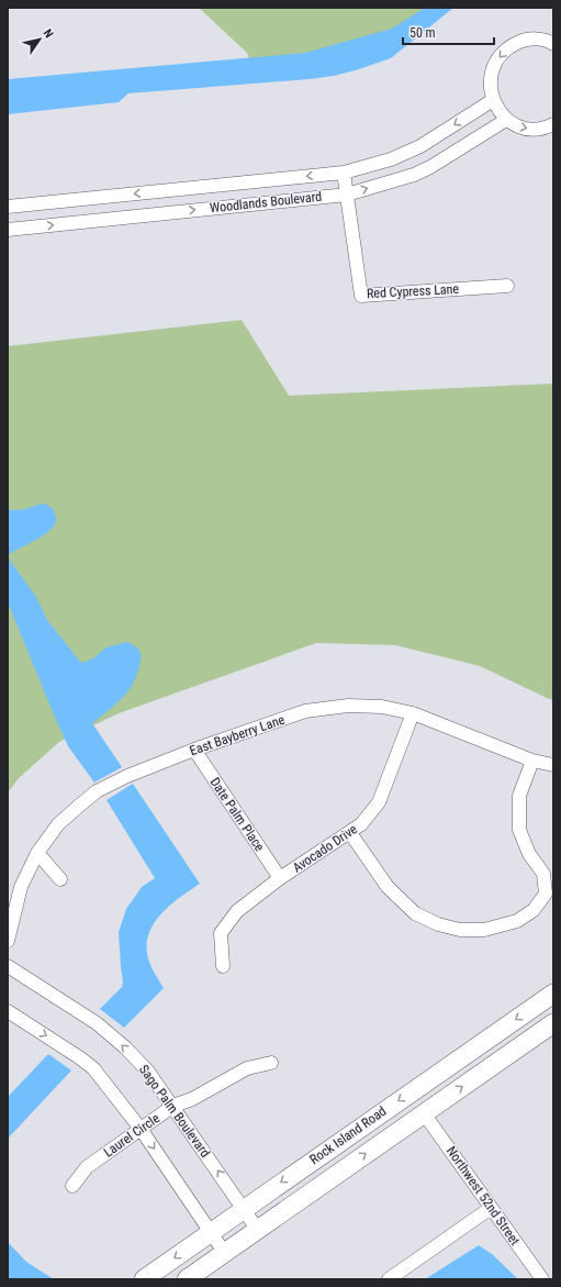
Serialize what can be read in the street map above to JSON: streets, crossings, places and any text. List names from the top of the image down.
{
  "streets": {
    "main road": ["Rock Island Road"],
    "street": [
      "Woodlands Boulevard",
      "Red Cypress Lane",
      "East Bayberry Lane",
      "Date Palm Place",
      "Avocado Drive",
      "Sago Palm Boulevard",
      "Laurel Circle",
      "Northwest 52nd Street"
    ]
  },
  "crossings": [
    ["Woodlands Boulevard", "Red Cypress Lane"],
    ["East Bayberry Lane", "Date Palm Place"],
    ["East Bayberry Lane", "Avocado Drive"],
    ["Date Palm Place", "Avocado Drive"],
    ["Sago Palm Boulevard", "Laurel Circle"],
    ["Sago Palm Boulevard", "Rock Island Road"],
    ["Rock Island Road", "Northwest 52nd Street"]
  ],
  "scale_bar": "50 m",
  "north": "top right"
}
